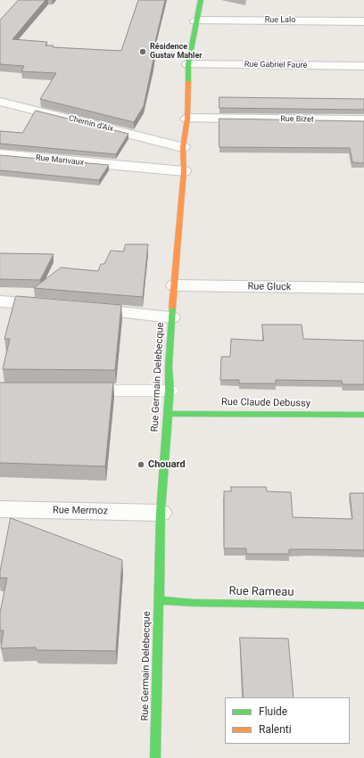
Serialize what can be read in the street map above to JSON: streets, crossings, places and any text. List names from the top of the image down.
{
  "streets": {
    "street": [
      "Rue Lalo",
      "Rue Gabriel Fauré",
      "Rue Bizet",
      "Chemin d'Aix",
      "Rue Marivaux",
      "Rue Gluck",
      "Rue Germain Delebecque",
      "Rue Claude Debussy",
      "Rue Mermoz",
      "Rue Rameau"
    ]
  },
  "crossings": [
    ["Rue Lalo", "Rue Germain Delebecque"],
    ["Rue Gabriel Fauré", "Rue Germain Delebecque"],
    ["Rue Bizet", "Rue Germain Delebecque"],
    ["Chemin d'Aix", "Rue Germain Delebecque"],
    ["Rue Marivaux", "Rue Germain Delebecque"],
    ["Rue Gluck", "Rue Germain Delebecque"],
    ["Rue Germain Delebecque", "Rue Claude Debussy"],
    ["Rue Germain Delebecque", "Rue Mermoz"],
    ["Rue Germain Delebecque", "Rue Rameau"]
  ],
  "places": ["Résidence Gustav Mahler", "Chouard"],
  "legend": ["Fluide", "Ralenti"]
}
